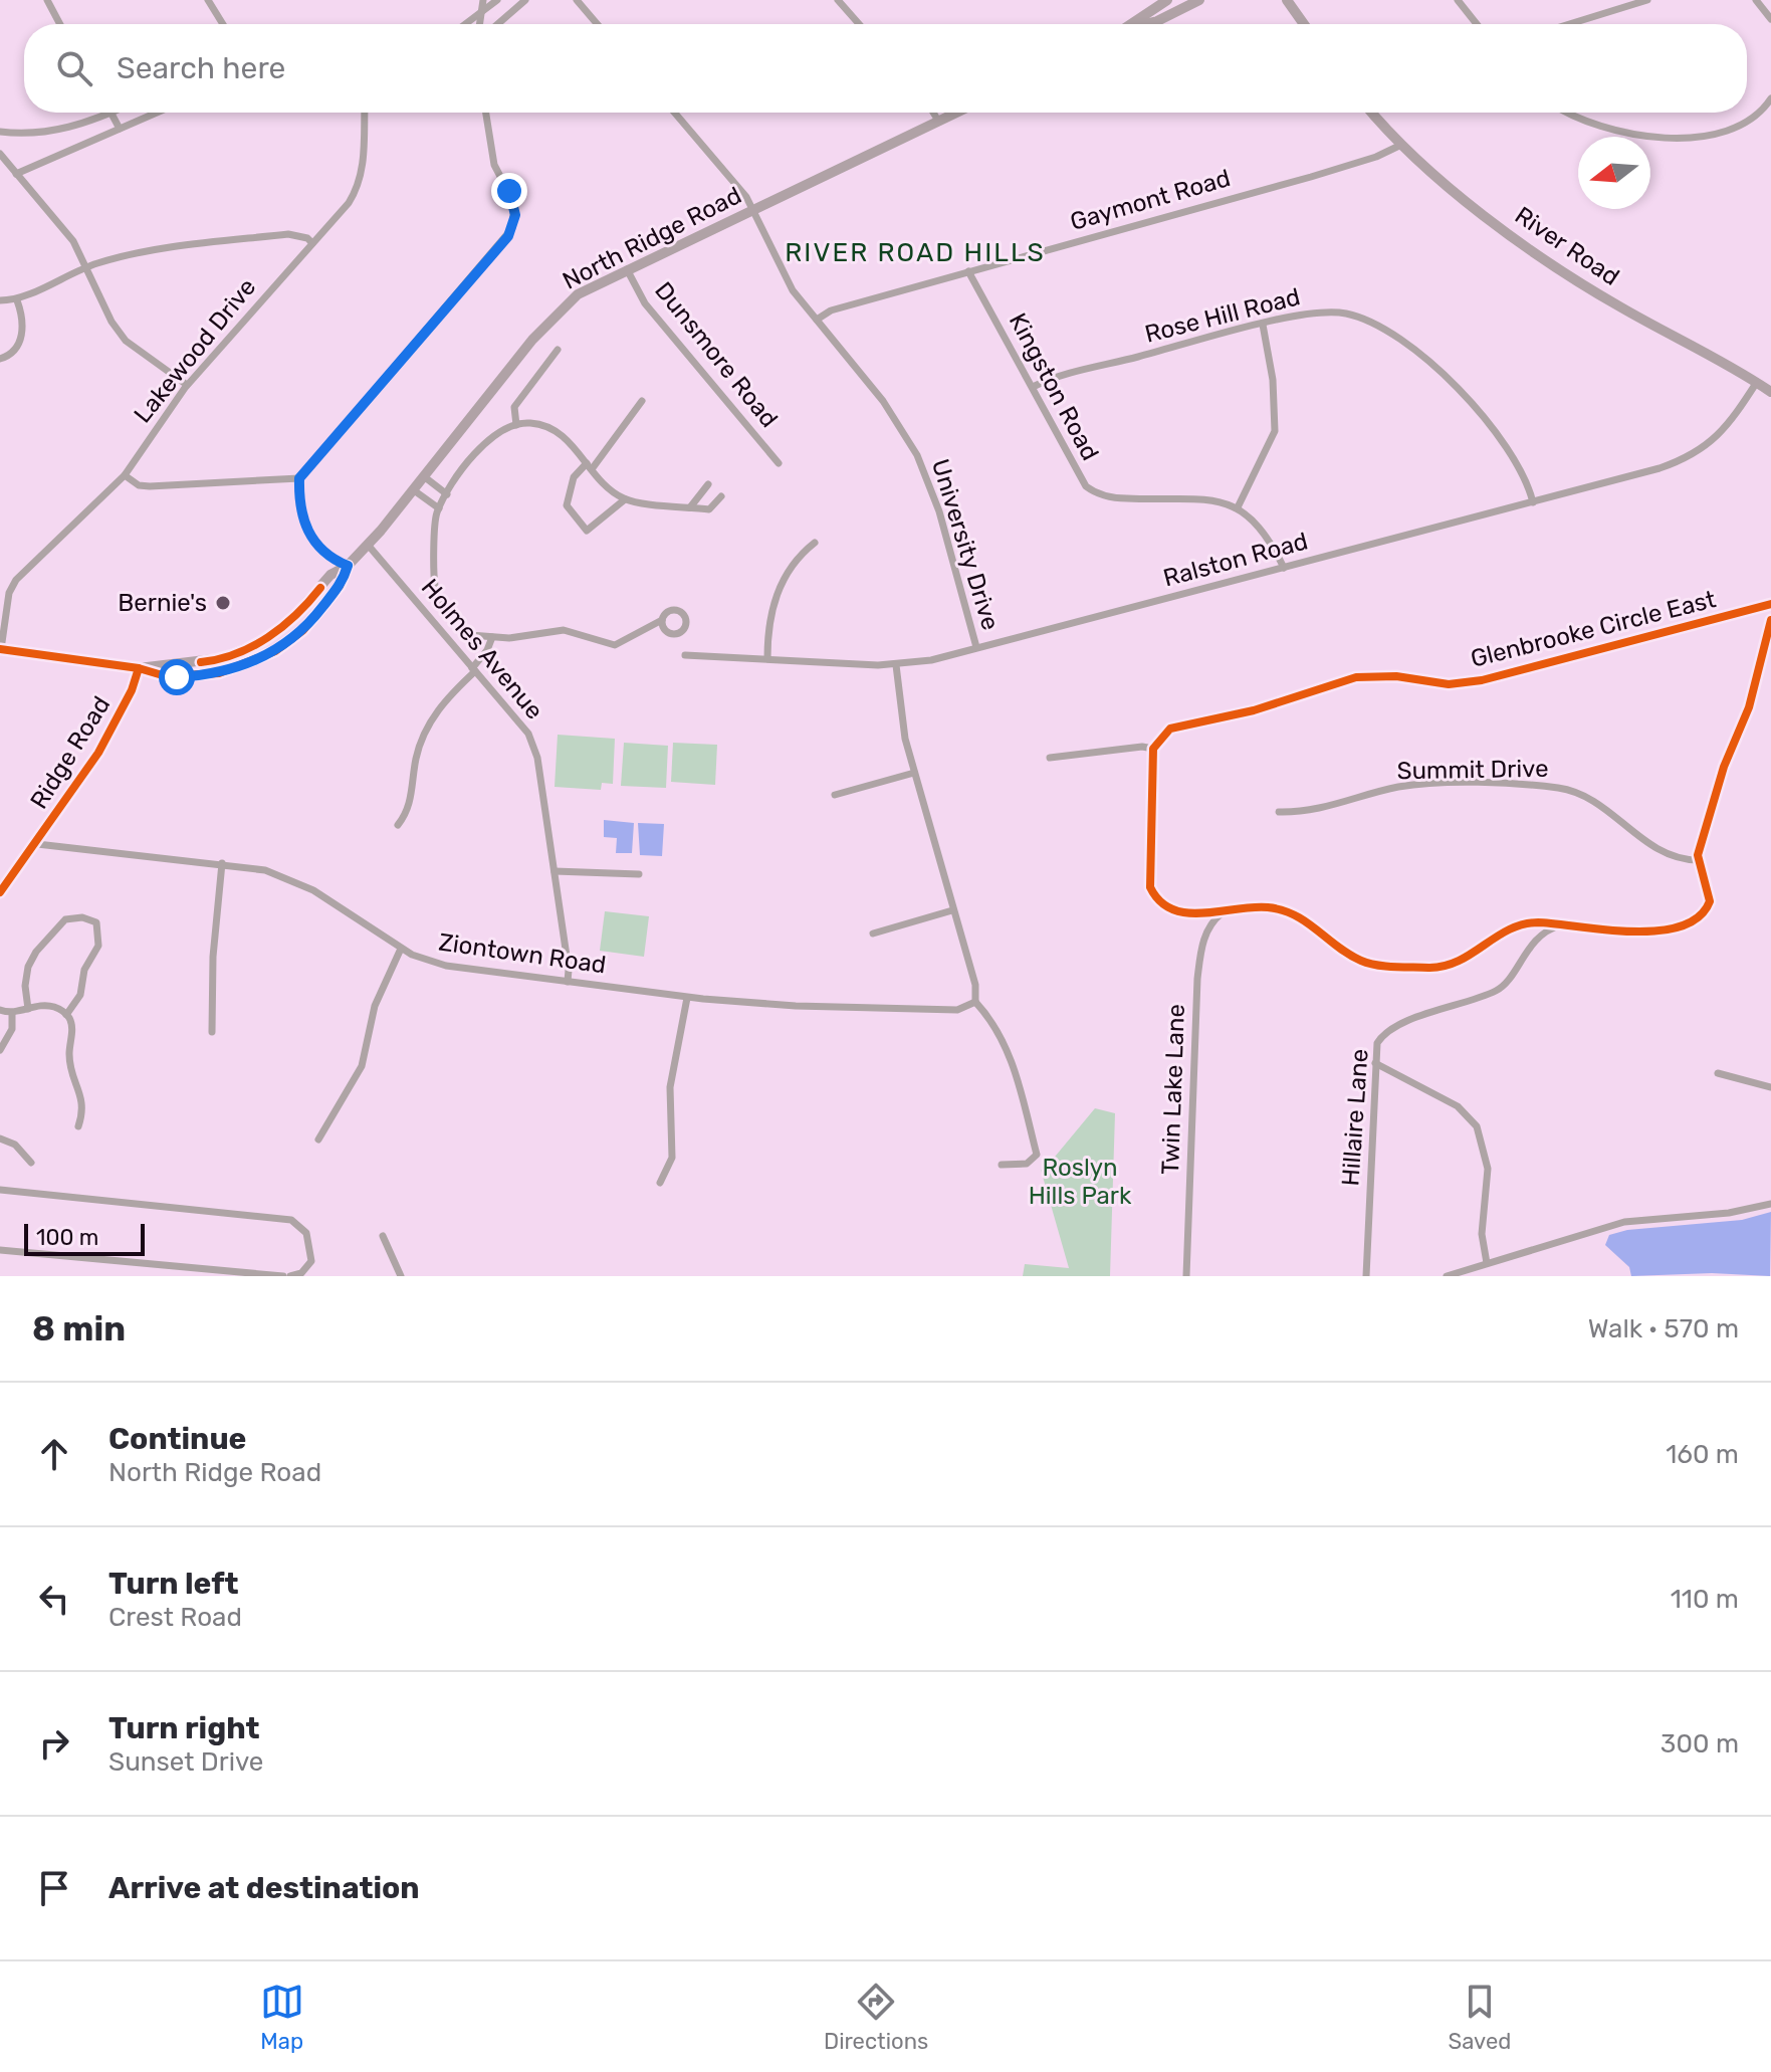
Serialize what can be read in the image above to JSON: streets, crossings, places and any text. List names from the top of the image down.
{
  "streets": {
    "main road": ["North Ridge Road", "River Road"],
    "street": [
      "Gaymont Road",
      "Rose Hill Road",
      "Lakewood Drive",
      "Dunsmore Road",
      "Kingston Road",
      "University Drive",
      "Ralston Road",
      "Glenbrooke Circle East",
      "Holmes Avenue",
      "Ridge Road",
      "Summit Drive",
      "Ziontown Road",
      "Twin Lake Lane",
      "Hillaire Lane"
    ]
  },
  "crossings": [
    ["Gaymont Road", "River Road"],
    ["Gaymont Road", "Kingston Road"],
    ["Gaymont Road", "University Drive"],
    ["North Ridge Road", "Lakewood Drive"],
    ["North Ridge Road", "Dunsmore Road"],
    ["North Ridge Road", "University Drive"],
    ["North Ridge Road", "Holmes Avenue"],
    ["North Ridge Road", "Ridge Road"],
    ["River Road", "Ralston Road"],
    ["Rose Hill Road", "Kingston Road"],
    ["Rose Hill Road", "Ralston Road"],
    ["University Drive", "Ralston Road"],
    ["Holmes Avenue", "Ziontown Road"],
    ["Ridge Road", "Ziontown Road"]
  ],
  "districts": ["RIVER ROAD HILLS"],
  "parks": ["Roslyn Hills Park"],
  "places": ["Bernie's"],
  "scale_bar": "100 m",
  "north": "left",
  "page": {
    "search": "Search here",
    "scale": "100 m",
    "heading": ["8 min", "Walk · 570 m"],
    "list": [
      ["Continue", "North Ridge Road", "160 m"],
      ["Turn left", "Crest Road", "110 m"],
      ["Turn right", "Sunset Drive", "300 m"],
      "Arrive at destination"
    ],
    "nav": ["Map", "Directions", "Saved"]
  }
}
